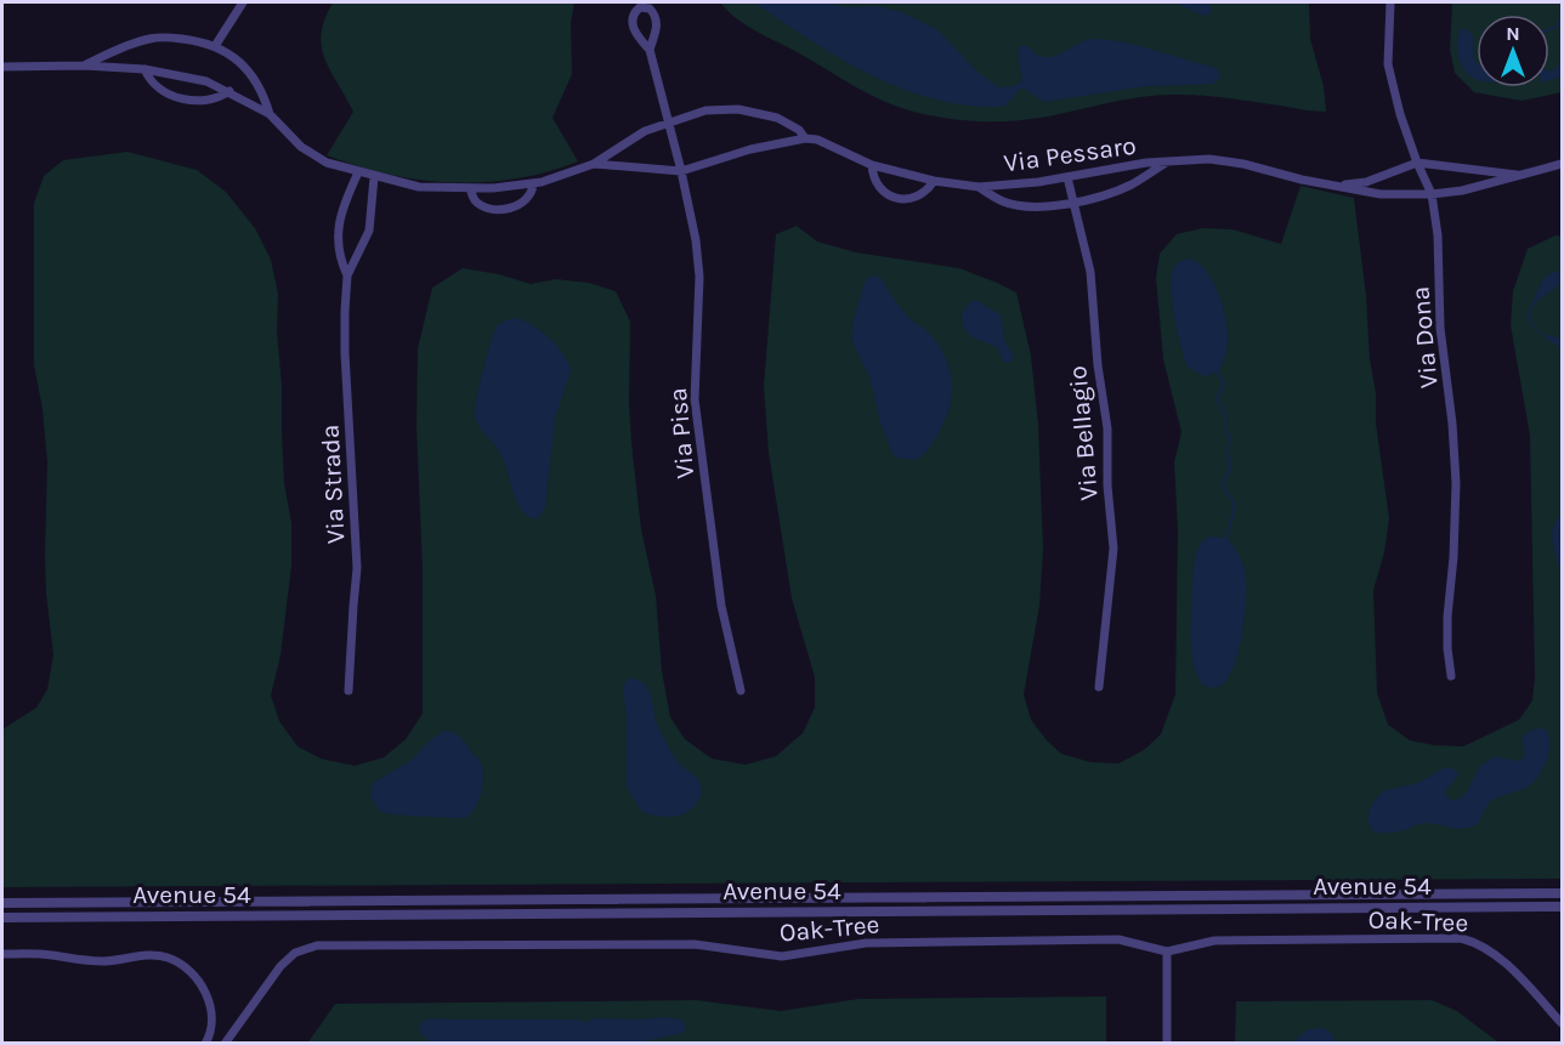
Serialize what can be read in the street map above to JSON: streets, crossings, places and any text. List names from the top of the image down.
{
  "streets": {
    "street": [
      "Via Pessaro",
      "Via Dona",
      "Via Pisa",
      "Via Bellagio",
      "Via Strada",
      "Avenue 54",
      "Oak-Tree"
    ]
  },
  "crossings": [
    ["Via Pessaro", "Via Dona"],
    ["Via Pessaro", "Via Pisa"],
    ["Via Pessaro", "Via Bellagio"],
    ["Via Pessaro", "Via Strada"]
  ],
  "north": "top"
}
